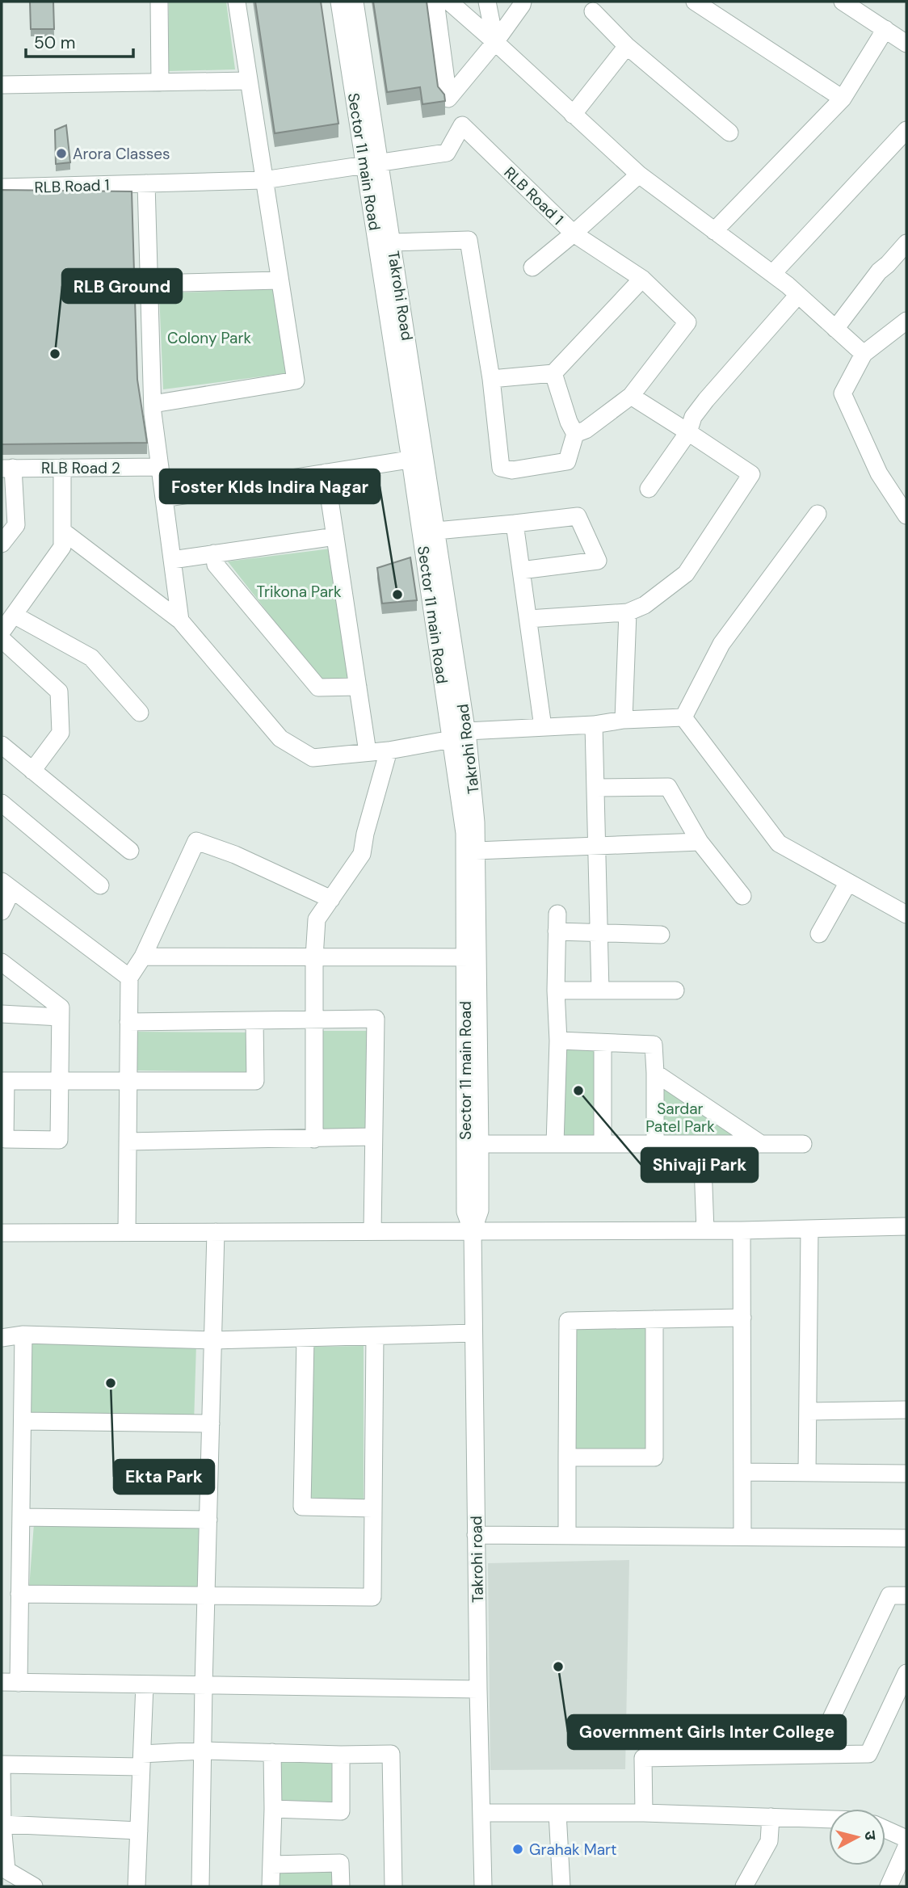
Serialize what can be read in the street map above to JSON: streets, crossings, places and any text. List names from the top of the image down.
{
  "streets": {
    "street": [
      "Sector 11 main Road",
      "RLB Road 1",
      "Takrohi Road",
      "RLB Road 2",
      "Takrohi road"
    ]
  },
  "crossings": [
    ["Sector 11 main Road", "RLB Road 1"],
    ["Sector 11 main Road", "Takrohi Road"],
    ["Sector 11 main Road", "Takrohi road"],
    ["RLB Road 1", "Takrohi Road"],
    ["Takrohi Road", "Takrohi road"]
  ],
  "parks": ["Colony Park", "Trikona Park", "Sardar Patel Park"],
  "places": [
    "Arora Classes",
    "RLB Ground",
    "Foster KIds Indira Nagar",
    "Shivaji Park",
    "Ekta Park",
    "Government Girls Inter College",
    "Grahak Mart"
  ],
  "scale_bar": "50 m",
  "north": "right"
}
